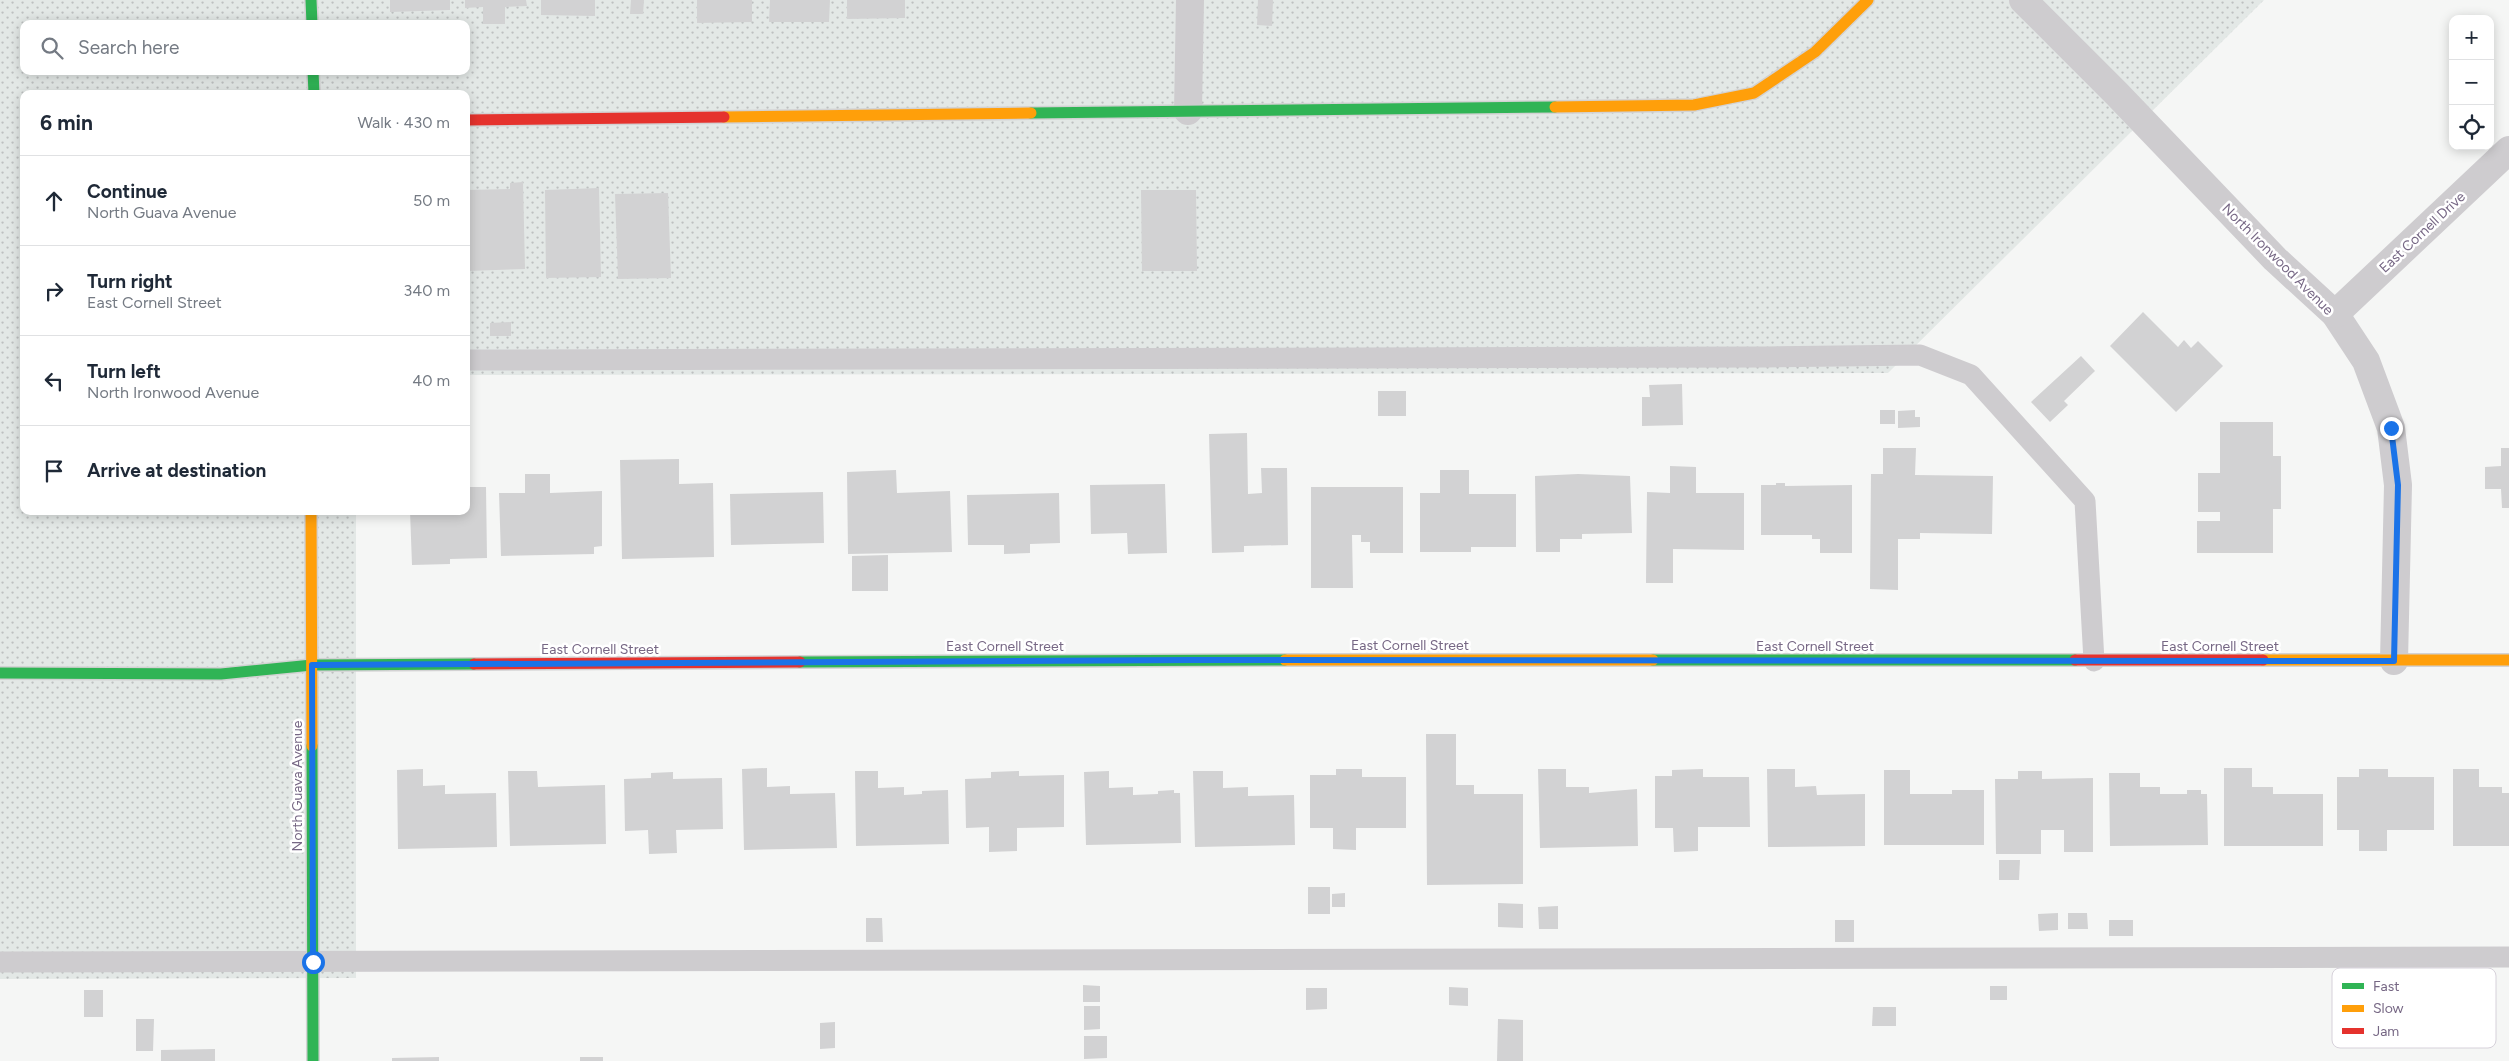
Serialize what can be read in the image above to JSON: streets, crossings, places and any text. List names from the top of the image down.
{
  "streets": {
    "street": [
      "East Cornell Drive",
      "North Ironwood Avenue",
      "East Cornell Street",
      "North Guava Avenue"
    ]
  },
  "crossings": [
    ["East Cornell Drive", "North Ironwood Avenue"],
    ["North Ironwood Avenue", "East Cornell Street"],
    ["East Cornell Street", "North Guava Avenue"]
  ],
  "legend": ["Fast", "Slow", "Jam"],
  "page": {
    "map_buttons": ["+", "−"],
    "search": "Search here",
    "heading": ["6 min", "Walk · 430 m"],
    "list": [
      ["Continue", "North Guava Avenue", "50 m"],
      ["Turn right", "East Cornell Street", "340 m"],
      ["Turn left", "North Ironwood Avenue", "40 m"],
      "Arrive at destination"
    ]
  }
}
